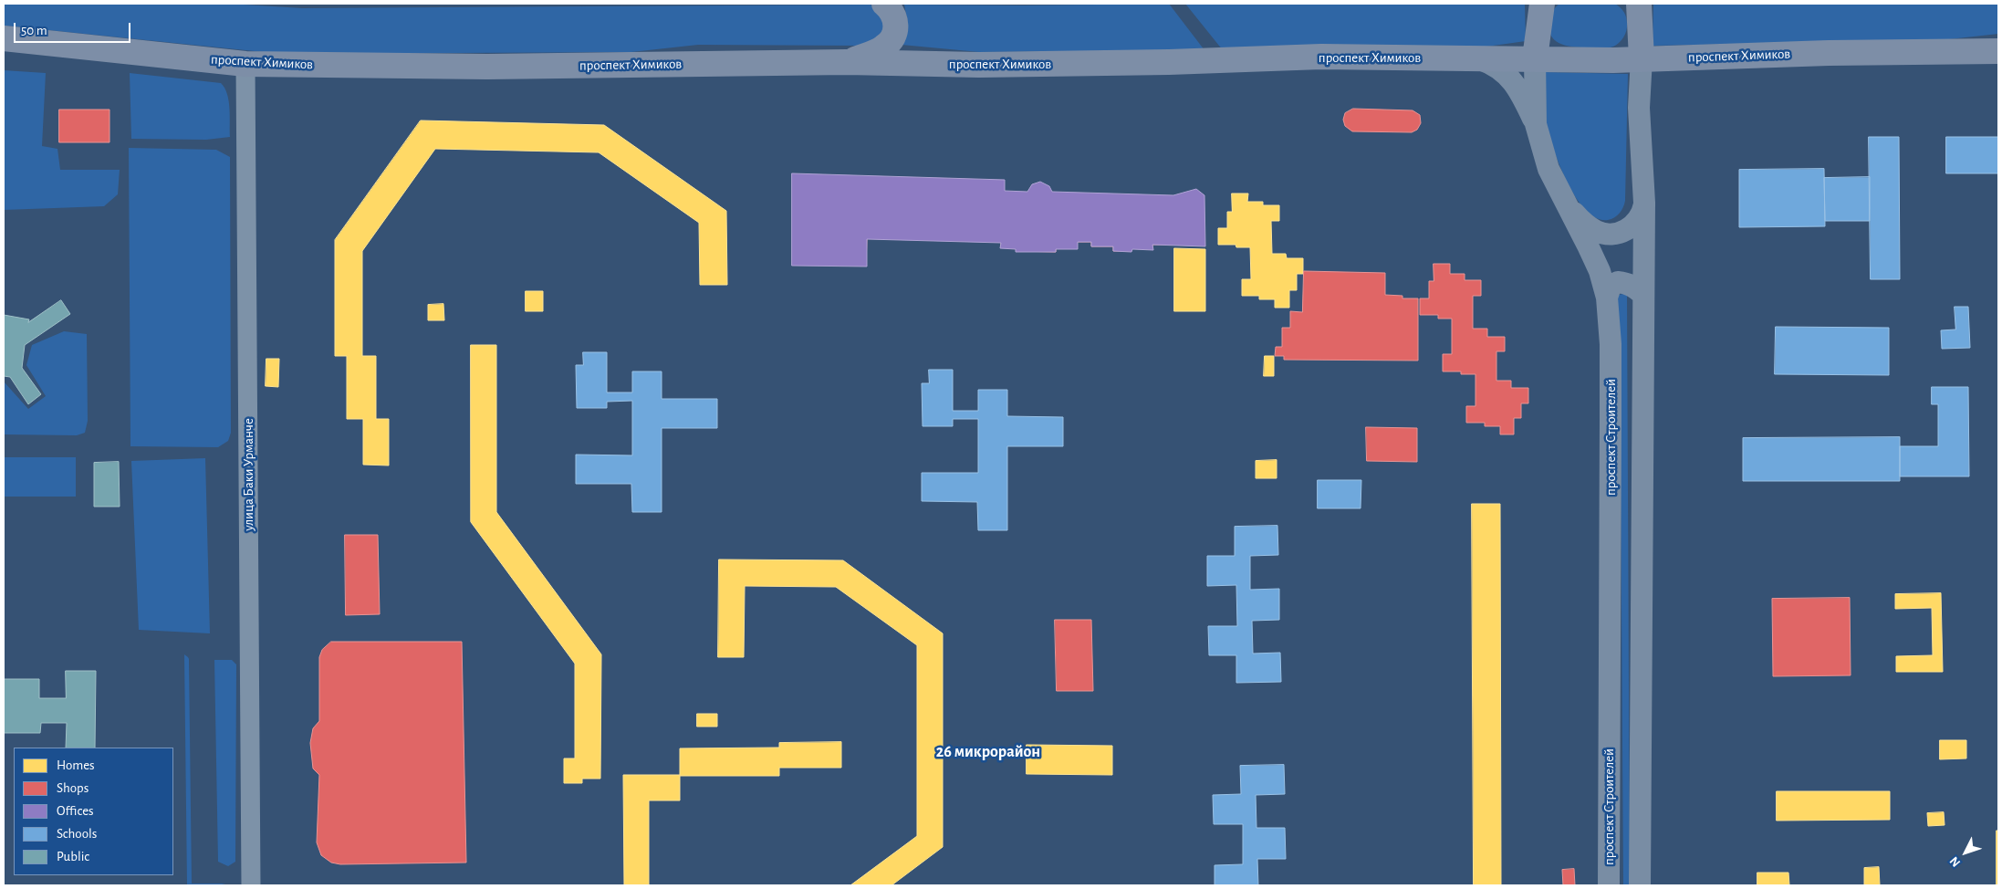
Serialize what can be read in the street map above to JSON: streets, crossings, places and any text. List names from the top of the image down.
{
  "streets": {
    "main road": ["проспект Химиков", "проспект Строителей"],
    "street": ["улица Баки Урманче"]
  },
  "crossings": [
    ["проспект Химиков", "проспект Строителей"],
    ["проспект Химиков", "улица Баки Урманче"]
  ],
  "districts": ["26 микрорайон"],
  "legend": [
    "Homes",
    "Shops",
    "Offices",
    "Schools",
    "Public"
  ],
  "scale_bar": "50 m",
  "north": "bottom left"
}
